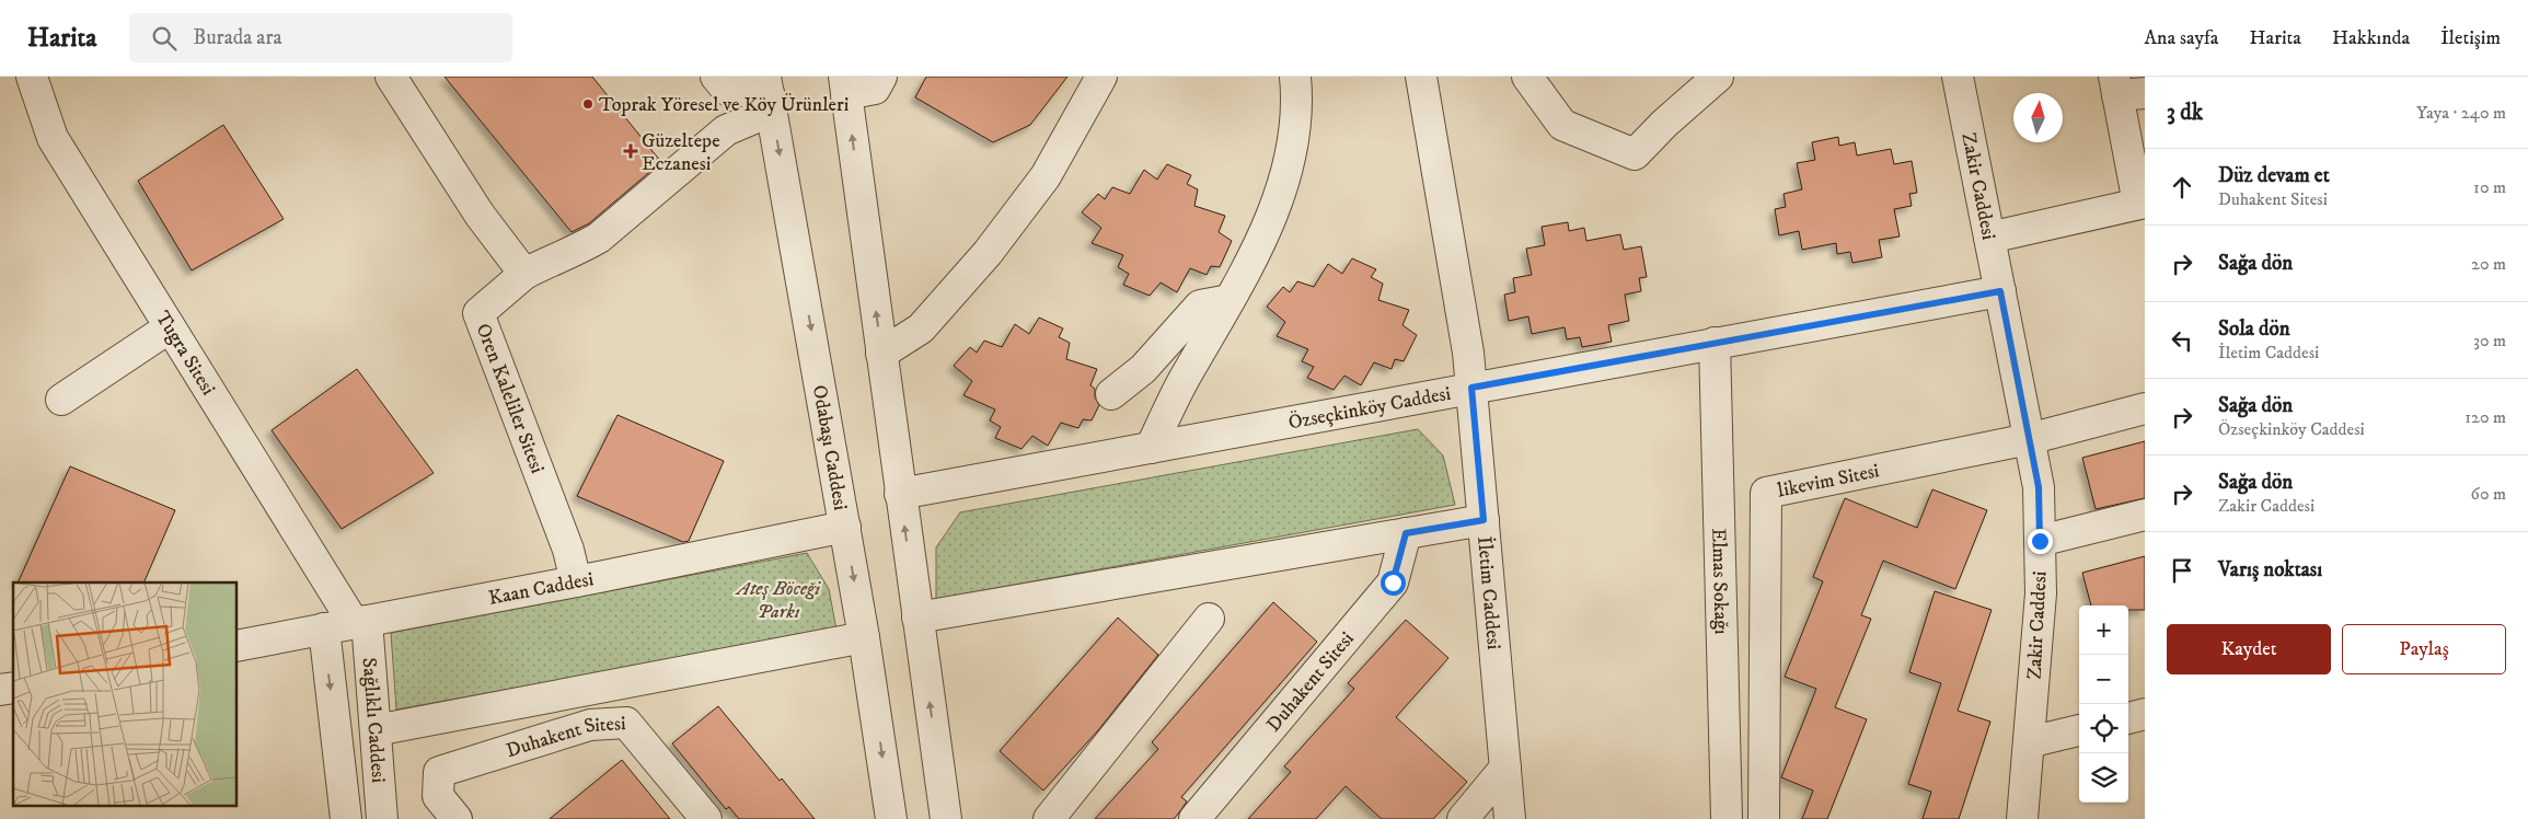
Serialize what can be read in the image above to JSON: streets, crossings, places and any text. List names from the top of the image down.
{
  "streets": {
    "street": [
      "Zakir Caddesi",
      "Tugra Sitesi",
      "Oren Kaleliler Sitesi",
      "Özseçkinköy Caddesi",
      "Odabaşı Caddesi",
      "likevim Sitesi",
      "Elmas Sokağı",
      "Kaan Caddesi",
      "İletim Caddesi",
      "Duhakent Sitesi",
      "Sağlıklı Caddesi"
    ]
  },
  "crossings": [
    ["Zakir Caddesi", "Özseçkinköy Caddesi"],
    ["Zakir Caddesi", "likevim Sitesi"],
    ["Tugra Sitesi", "Kaan Caddesi"],
    ["Tugra Sitesi", "Sağlıklı Caddesi"],
    ["Oren Kaleliler Sitesi", "Kaan Caddesi"],
    ["Özseçkinköy Caddesi", "Elmas Sokağı"],
    ["Özseçkinköy Caddesi", "İletim Caddesi"],
    ["Odabaşı Caddesi", "Kaan Caddesi"],
    ["Kaan Caddesi", "Sağlıklı Caddesi"]
  ],
  "parks": ["Ateş Böceği Parkı"],
  "places": {
    "other": ["Toprak Yöresel ve Köy Ürünleri"],
    "health": ["Güzeltepe Eczanesi"]
  },
  "north": "top",
  "page": {
    "header": "Harita",
    "search": "Burada ara",
    "nav": [
      "Ana sayfa",
      "Harita",
      "Hakkında",
      "İletişim"
    ],
    "heading": ["3 dk", "Yaya · 240 m"],
    "list": [
      ["Düz devam et", "Duhakent Sitesi", "10 m"],
      ["Sağa dön", "20 m"],
      ["Sola dön", "İletim Caddesi", "30 m"],
      ["Sağa dön", "Özseçkinköy Caddesi", "120 m"],
      ["Sağa dön", "Zakir Caddesi", "60 m"],
      "Varış noktası"
    ],
    "map_buttons": ["+", "−"],
    "buttons": ["Kaydet", "Paylaş"]
  }
}
